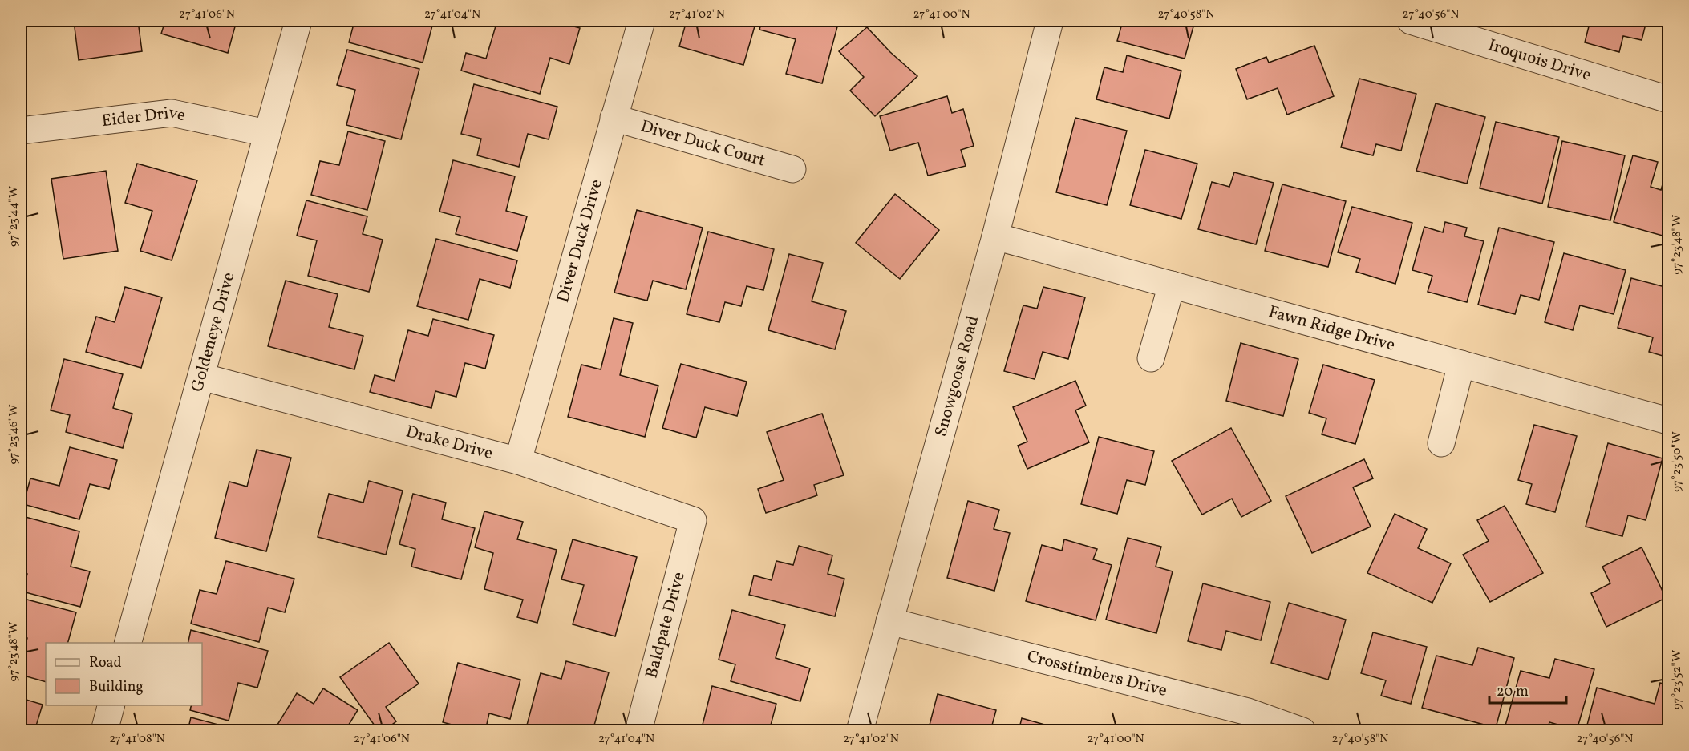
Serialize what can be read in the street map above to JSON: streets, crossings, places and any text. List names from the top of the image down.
{
  "streets": {
    "street": [
      "Iroquois Drive",
      "Eider Drive",
      "Diver Duck Court",
      "Diver Duck Drive",
      "Fawn Ridge Drive",
      "Goldeneye Drive",
      "Snowgoose Road",
      "Drake Drive",
      "Baldpate Drive",
      "Crosstimbers Drive"
    ]
  },
  "crossings": [
    ["Eider Drive", "Goldeneye Drive"],
    ["Diver Duck Court", "Diver Duck Drive"],
    ["Diver Duck Drive", "Drake Drive"],
    ["Fawn Ridge Drive", "Snowgoose Road"],
    ["Goldeneye Drive", "Drake Drive"],
    ["Snowgoose Road", "Crosstimbers Drive"],
    ["Drake Drive", "Baldpate Drive"]
  ],
  "legend": ["Road", "Building"],
  "scale_bar": "20 m",
  "coordinates": [
    "27°41'06\"N",
    "27°41'04\"N",
    "27°41'02\"N",
    "27°41'00\"N",
    "27°40'58\"N",
    "27°40'56\"N",
    "97°23'44\"W",
    "97°23'48\"W",
    "97°23'46\"W",
    "97°23'50\"W",
    "97°23'52\"W",
    "27°41'08\"N"
  ]
}
